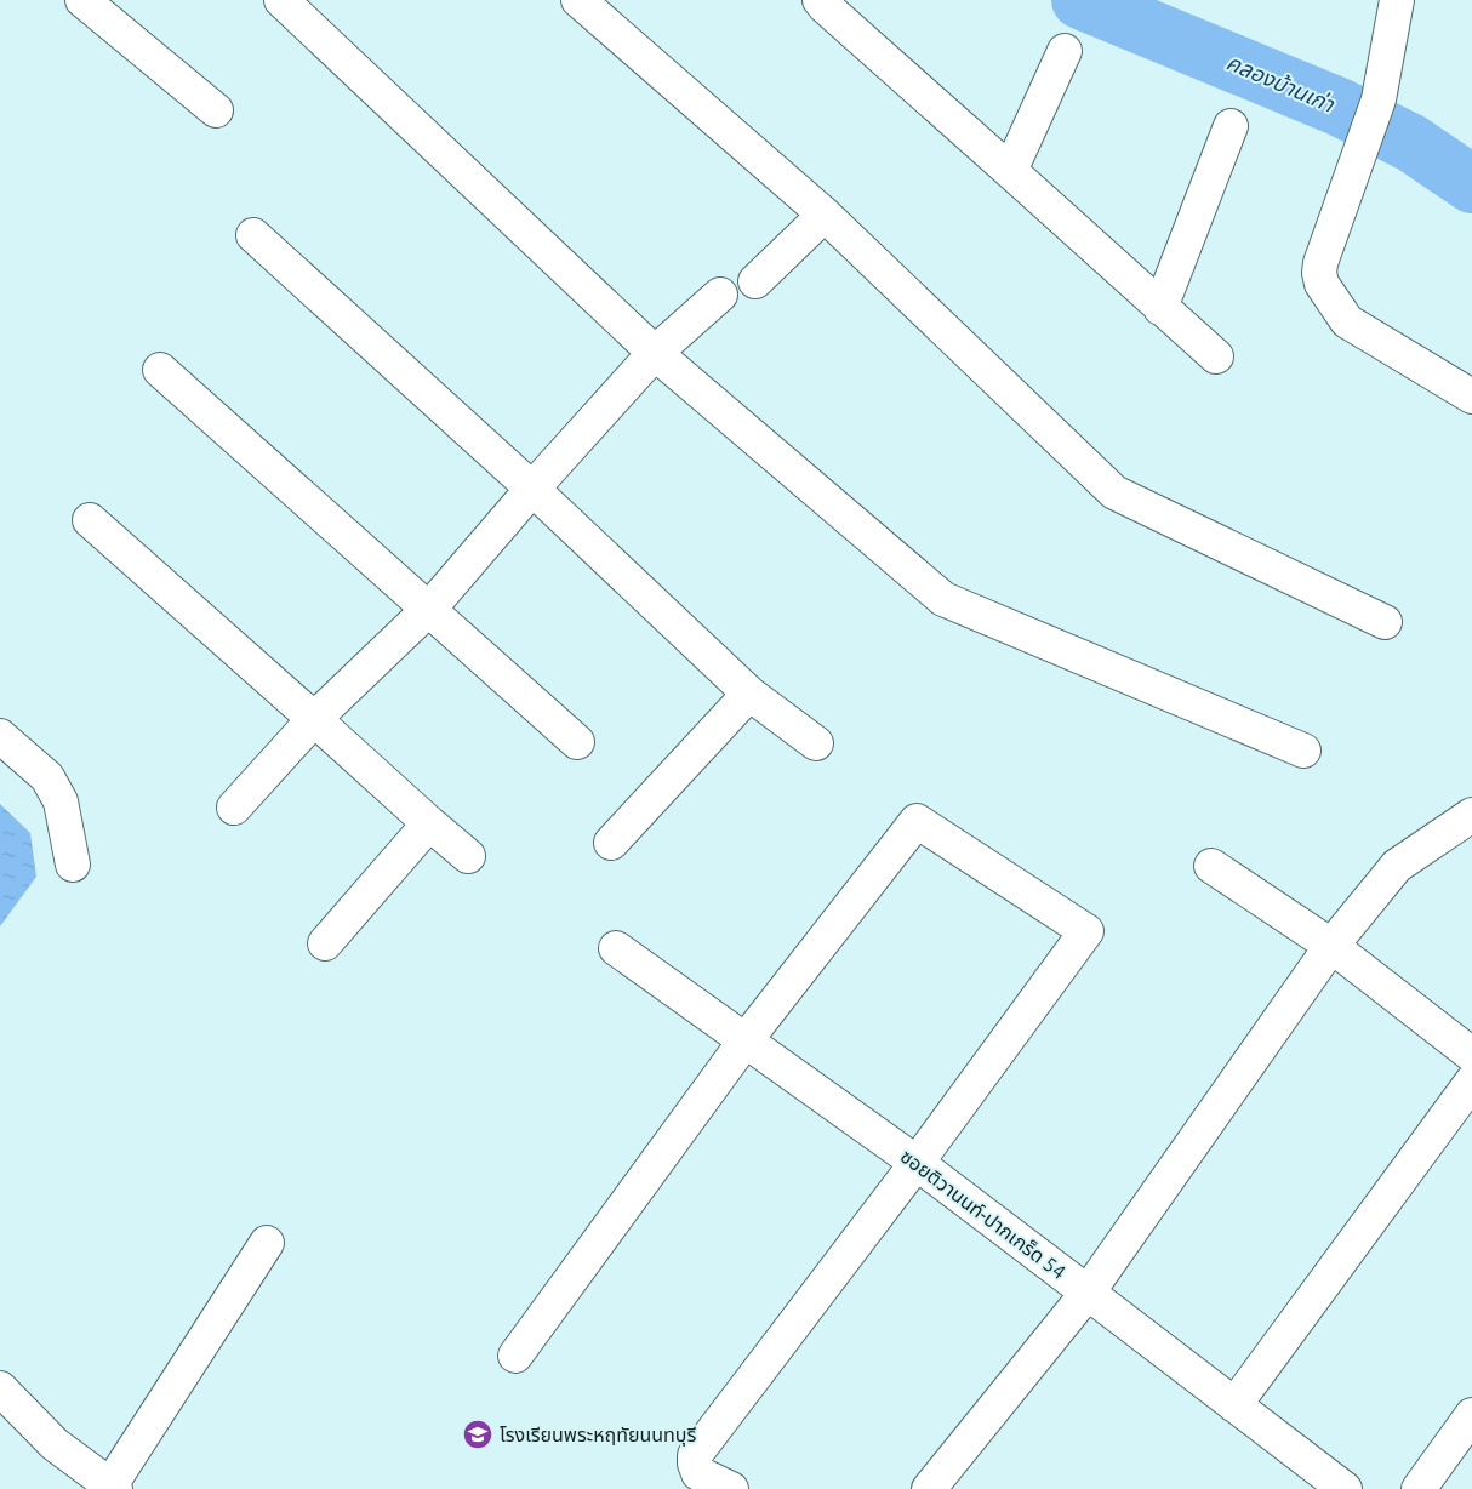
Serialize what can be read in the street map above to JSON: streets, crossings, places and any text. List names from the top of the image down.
{
  "streets": {
    "street": ["ซอยติวานนท์-ปากเกร็ด 54"]
  },
  "water": ["คลองบ้านเก่า"],
  "places": {
    "school or university": ["โรงเรียนพระหฤทัยนนทบุรี"]
  }
}
